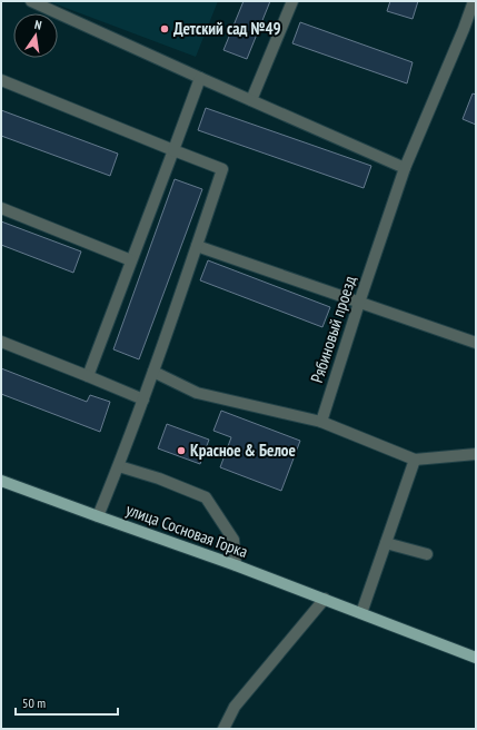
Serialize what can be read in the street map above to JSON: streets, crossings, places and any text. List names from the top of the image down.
{
  "streets": {
    "main road": ["улица Сосновая Горка"],
    "street": ["Рябиновый проезд"]
  },
  "places": ["Детский сад №49", "Красное & Белое"],
  "scale_bar": "50 m",
  "north": "top"
}
